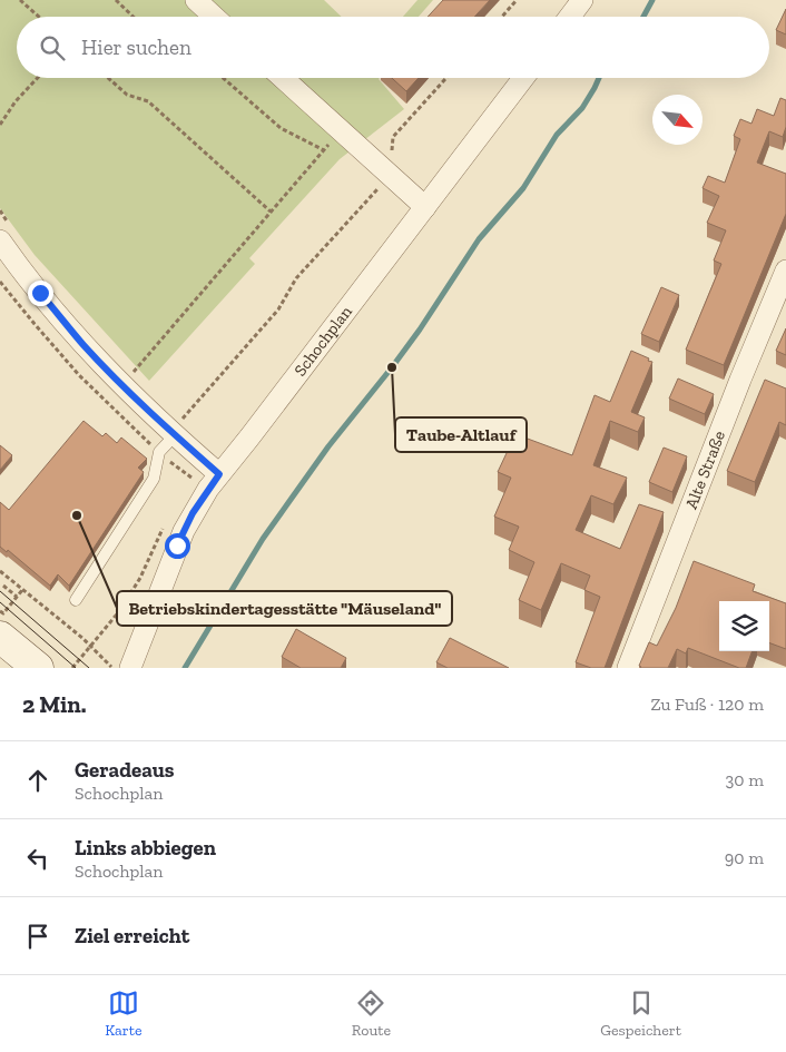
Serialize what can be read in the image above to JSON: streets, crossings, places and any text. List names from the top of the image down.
{
  "streets": {
    "street": ["Schochplan", "Alte Straße"]
  },
  "places": ["Taube-Altlauf", "Betriebskindertagesstätte \"Mäuseland\""],
  "north": "bottom right",
  "page": {
    "search": "Hier suchen",
    "heading": ["2 Min.", "Zu Fuß · 120 m"],
    "list": [
      ["Geradeaus", "Schochplan", "30 m"],
      ["Links abbiegen", "Schochplan", "90 m"],
      "Ziel erreicht"
    ],
    "nav": ["Karte", "Route", "Gespeichert"]
  }
}
